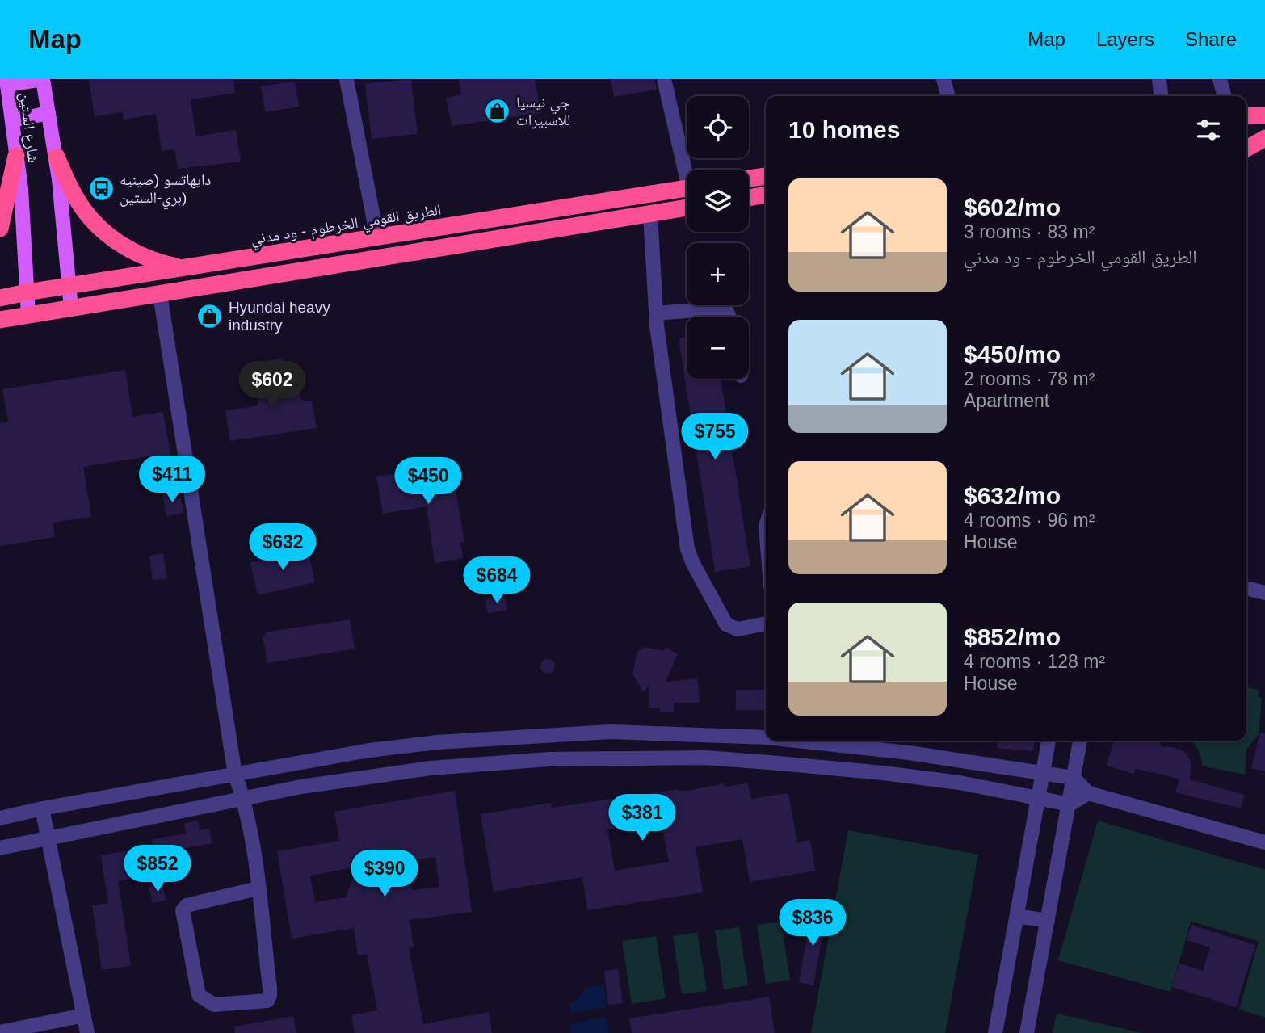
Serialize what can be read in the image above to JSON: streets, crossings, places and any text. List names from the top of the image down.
{
  "streets": {
    "highway": ["الطريق القومي الخرطوم - ود مدني"],
    "main road": ["شارع الستين"]
  },
  "crossings": [
    ["شارع الستين", "الطريق القومي الخرطوم - ود مدني"]
  ],
  "places": {
    "shop": ["جي نيسيا للاسبيرات", "Hyundai heavy industry"],
    "bus stop": ["دايهاتسو (صينيه بري-الستين)"]
  },
  "page": {
    "header": "Map",
    "nav": ["Map", "Layers", "Share"],
    "map_buttons": ["+", "−"],
    "heading": "10 homes",
    "list": [
      {
        "name": "$602/mo",
        "note": "3 rooms · 83 m² · الطريق القومي الخرطوم - ود مدني"
      },
      {
        "name": "$450/mo",
        "note": "2 rooms · 78 m² · Apartment"
      },
      {
        "name": "$632/mo",
        "note": "4 rooms · 96 m² · House"
      },
      {
        "name": "$852/mo",
        "note": "4 rooms · 128 m² · House"
      }
    ],
    "price": [
      "$602",
      "$755",
      "$411",
      "$450",
      "$632",
      "$684",
      "$381",
      "$852",
      "$390",
      "$836"
    ]
  }
}
